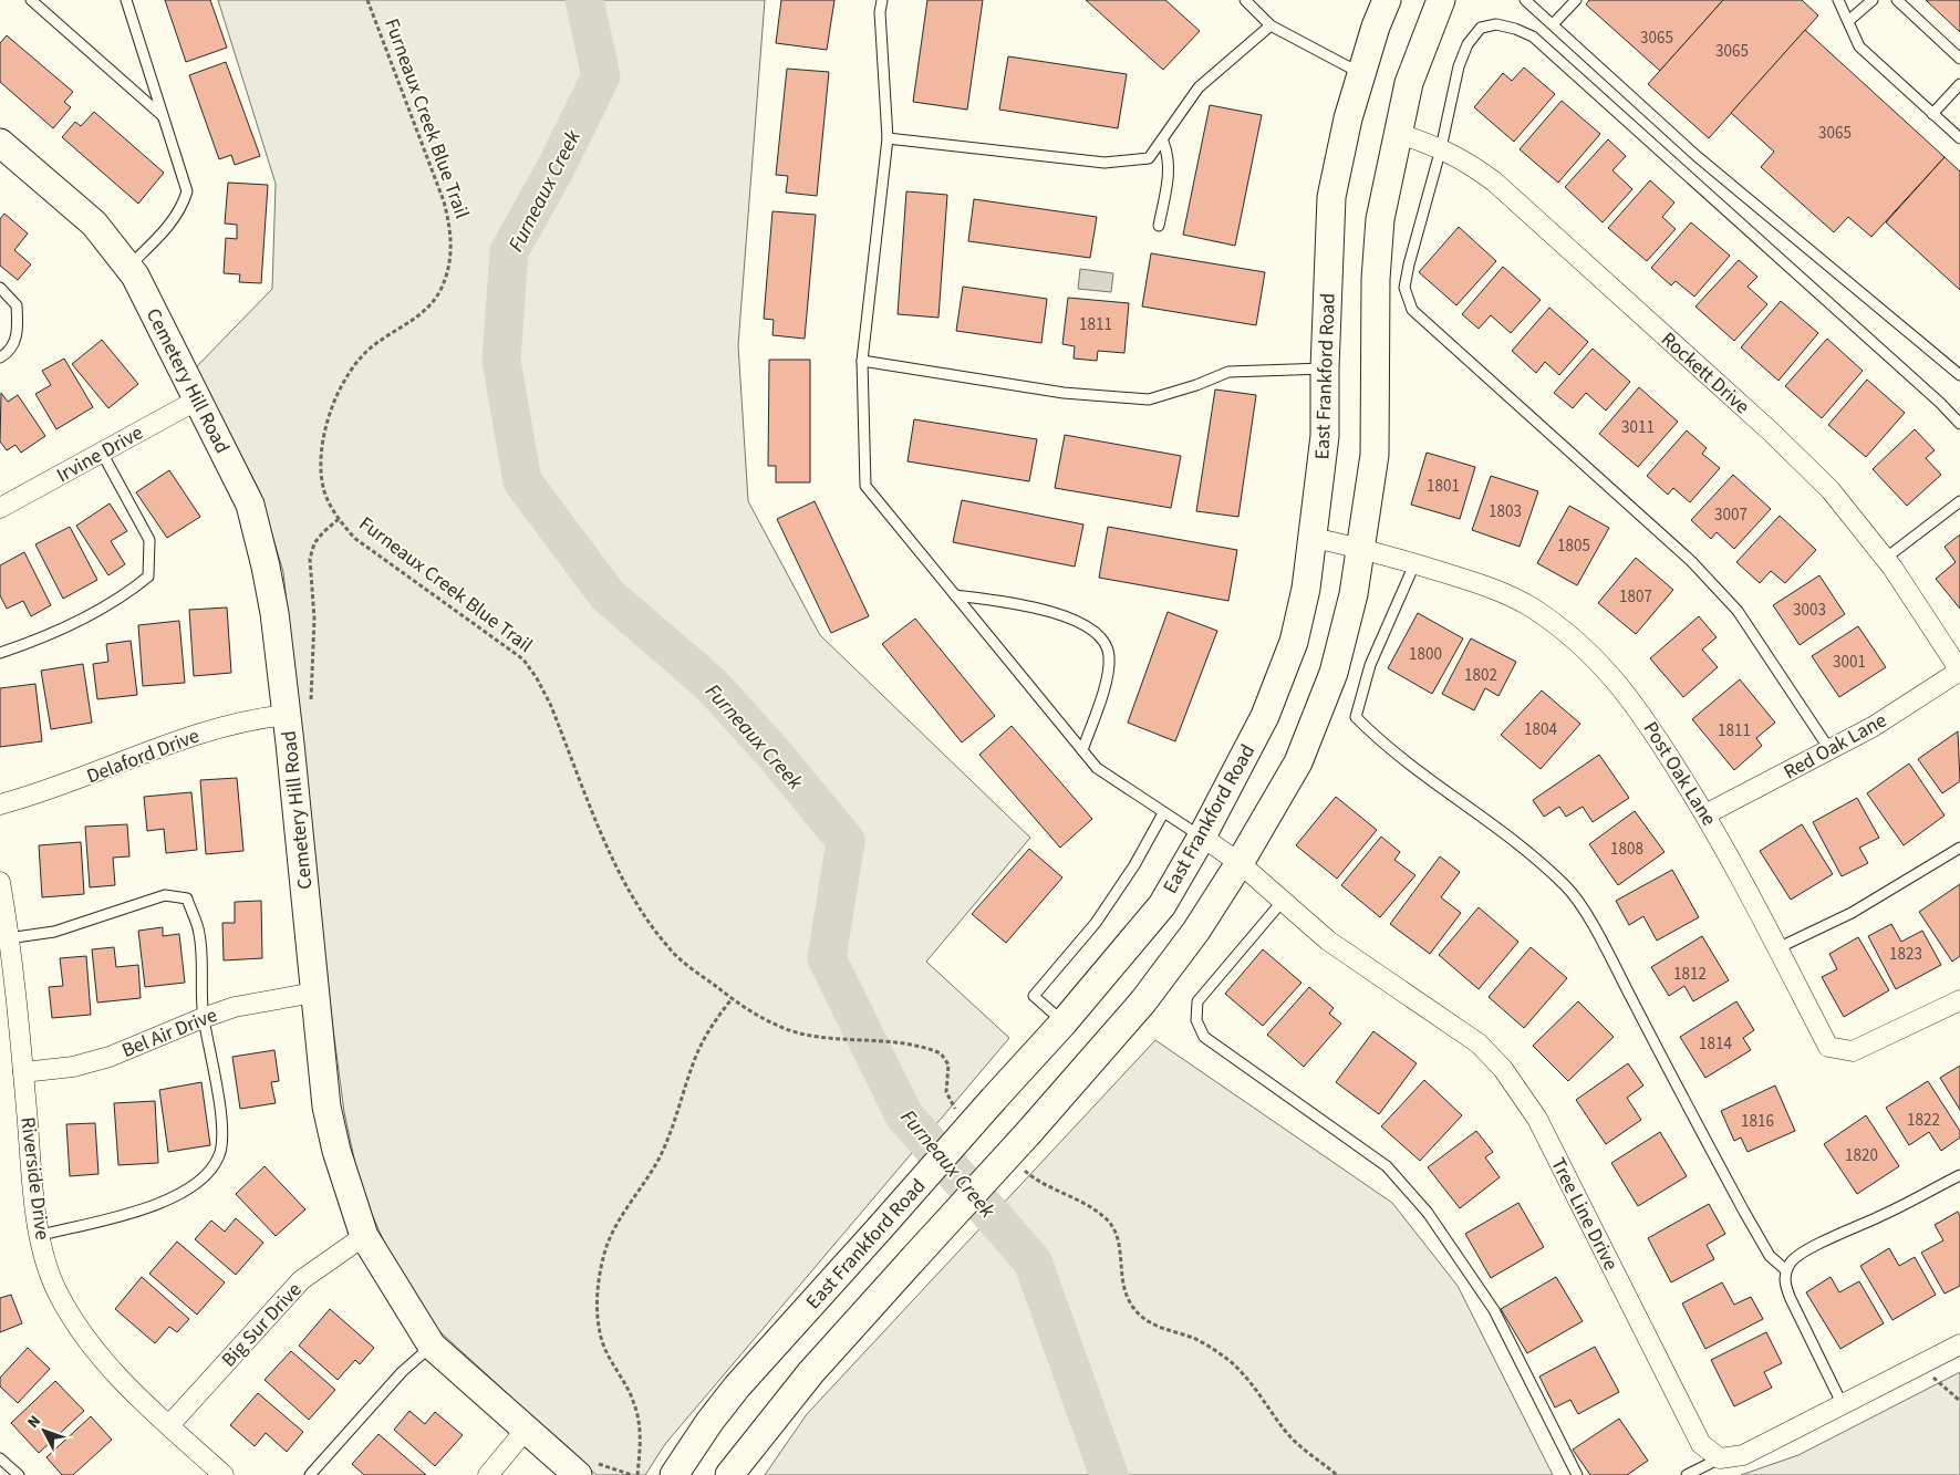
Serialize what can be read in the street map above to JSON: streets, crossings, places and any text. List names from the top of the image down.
{
  "streets": {
    "main road": ["East Frankford Road", "Cemetery Hill Road"],
    "street": [
      "Rockett Drive",
      "Irvine Drive",
      "Red Oak Lane",
      "Delaford Drive",
      "Post Oak Lane",
      "Bel Air Drive",
      "Riverside Drive",
      "Tree Line Drive",
      "Big Sur Drive"
    ],
    "path": ["Furneaux Creek Blue Trail"]
  },
  "crossings": [
    ["Rockett Drive", "Red Oak Lane"],
    ["East Frankford Road", "Post Oak Lane"],
    ["East Frankford Road", "Tree Line Drive"],
    ["Cemetery Hill Road", "Irvine Drive"],
    ["Cemetery Hill Road", "Delaford Drive"],
    ["Cemetery Hill Road", "Bel Air Drive"],
    ["Cemetery Hill Road", "Big Sur Drive"],
    ["Red Oak Lane", "Post Oak Lane"],
    ["Bel Air Drive", "Riverside Drive"],
    ["Riverside Drive", "Big Sur Drive"]
  ],
  "water": ["Furneaux Creek"],
  "house_numbers": [
    "3065",
    "3065",
    "3065",
    "1811",
    "3011",
    "1801",
    "1803",
    "3007",
    "1805",
    "1807",
    "3003",
    "1800",
    "3001",
    "1802",
    "1804",
    "1811",
    "1808",
    "1823",
    "1812",
    "1814",
    "1822",
    "1816",
    "1820"
  ],
  "north": "top left"
}
